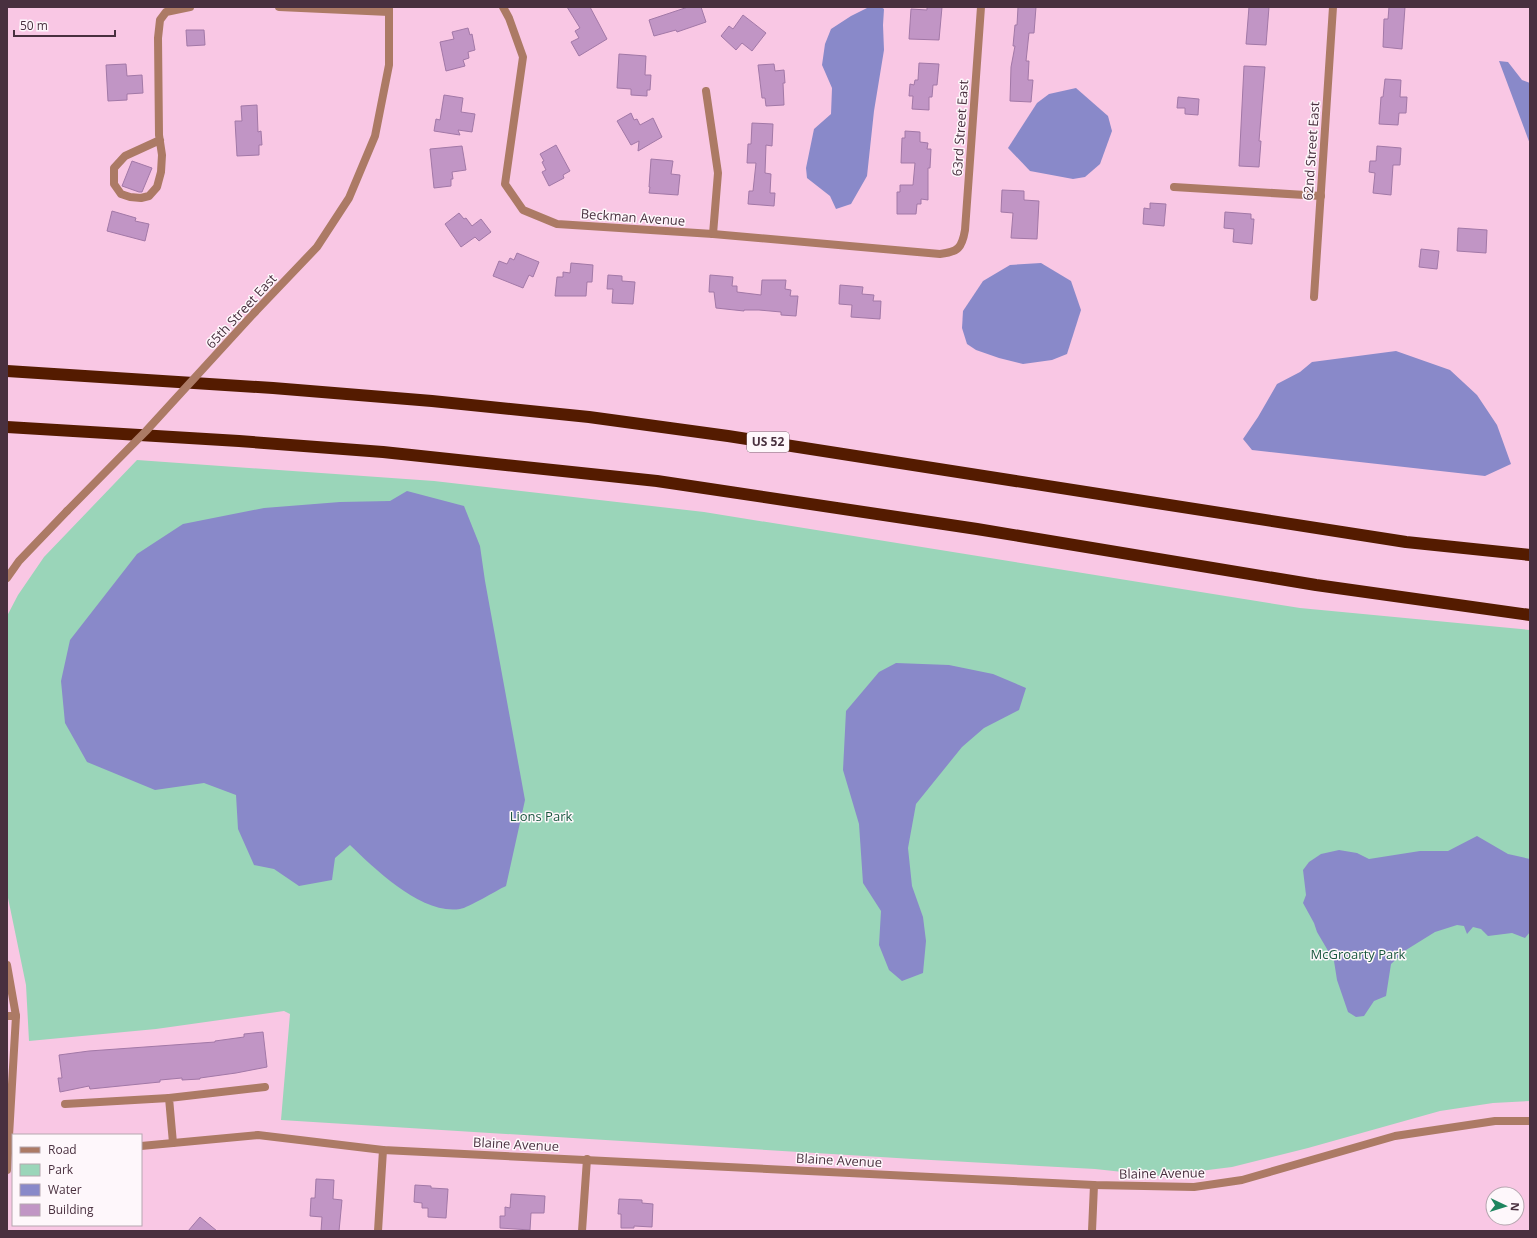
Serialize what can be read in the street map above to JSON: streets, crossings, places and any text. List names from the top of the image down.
{
  "streets": {
    "highway": ["US 52"],
    "street": [
      "63rd Street East",
      "62nd Street East",
      "Beckman Avenue",
      "65th Street East",
      "Blaine Avenue"
    ]
  },
  "crossings": [
    ["63rd Street East", "Beckman Avenue"]
  ],
  "parks": ["Lions Park", "McGroarty Park"],
  "legend": [
    "Road",
    "Park",
    "Water",
    "Building"
  ],
  "scale_bar": "50 m",
  "north": "right"
}
